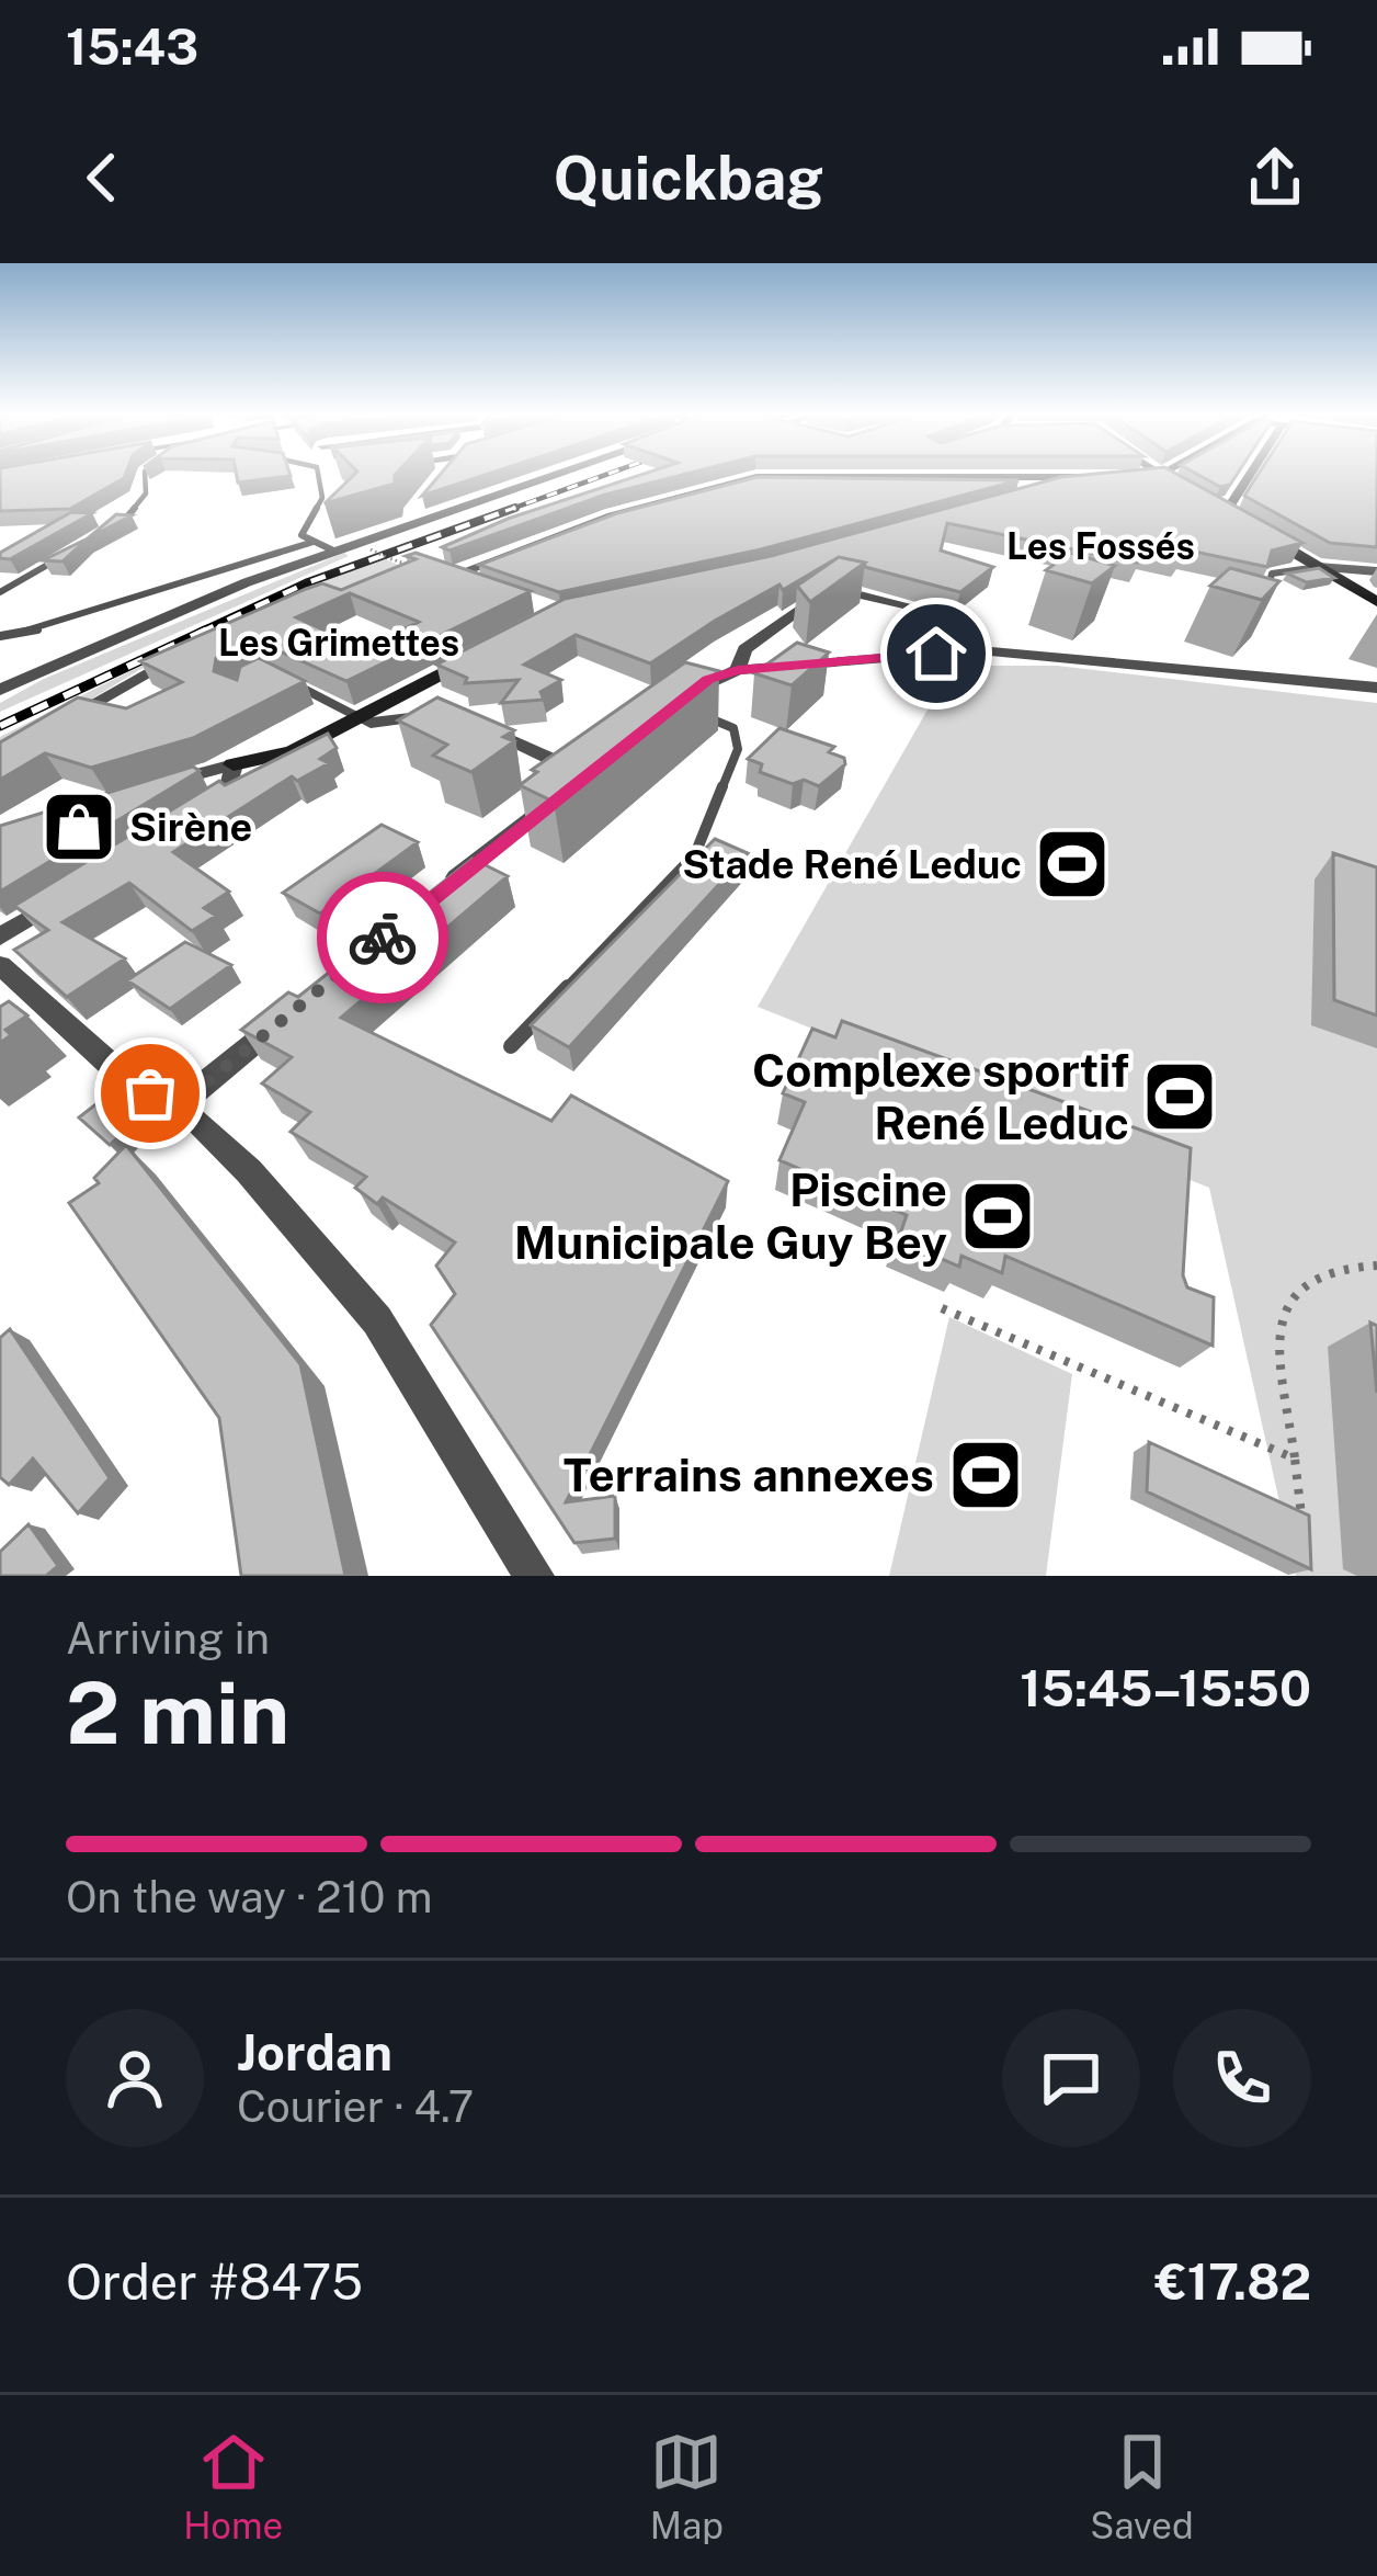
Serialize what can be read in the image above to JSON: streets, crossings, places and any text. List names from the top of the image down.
{
  "districts": ["Les Fossés", "Les Grimettes"],
  "places": {
    "shop": ["Sirène"],
    "sports": [
      "Stade René Leduc",
      "Complexe sportif René Leduc",
      "Piscine Municipale Guy Bey",
      "Terrains annexes"
    ]
  },
  "page": {
    "status": "15:43",
    "header": "Quickbag",
    "heading": ["2 min", "Arriving in", "15:45–15:50"],
    "panel": [
      "Jordan",
      "Courier · 4.7",
      "Order #8475",
      "€17.82"
    ],
    "bar": "On the way · 210 m",
    "tabs": ["Home", "Map", "Saved"]
  }
}
